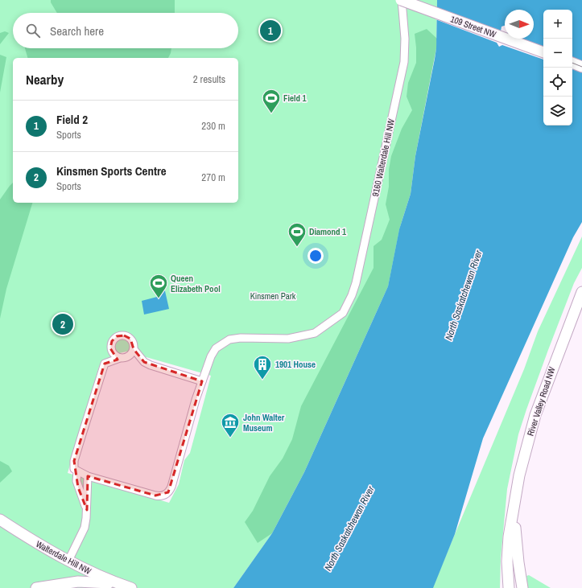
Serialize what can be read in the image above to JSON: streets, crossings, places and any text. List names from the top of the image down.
{
  "streets": {
    "main road": ["109 Street NW", "River Valley Road NW", "Walterdale Hill NW"],
    "street": ["9160 Walterdale Hill NW"]
  },
  "crossings": [
    ["109 Street NW", "9160 Walterdale Hill NW"]
  ],
  "water": ["North Saskatchewan River"],
  "parks": ["Kinsmen Park"],
  "places": {
    "sports": ["Field 1", "Diamond 1", "Queen Elizabeth Pool"],
    "building": ["1901 House"],
    "museum": ["John Walter Museum"]
  },
  "north": "right",
  "page": {
    "map_buttons": ["+", "−"],
    "search": "Search here",
    "pins": ["1", "2"],
    "heading": ["Nearby", "2 results"],
    "list": [
      {
        "mark": "1",
        "name": "Field 2",
        "note": "Sports",
        "value": "230 m"
      },
      {
        "mark": "2",
        "name": "Kinsmen Sports Centre",
        "note": "Sports",
        "value": "270 m"
      }
    ]
  }
}
